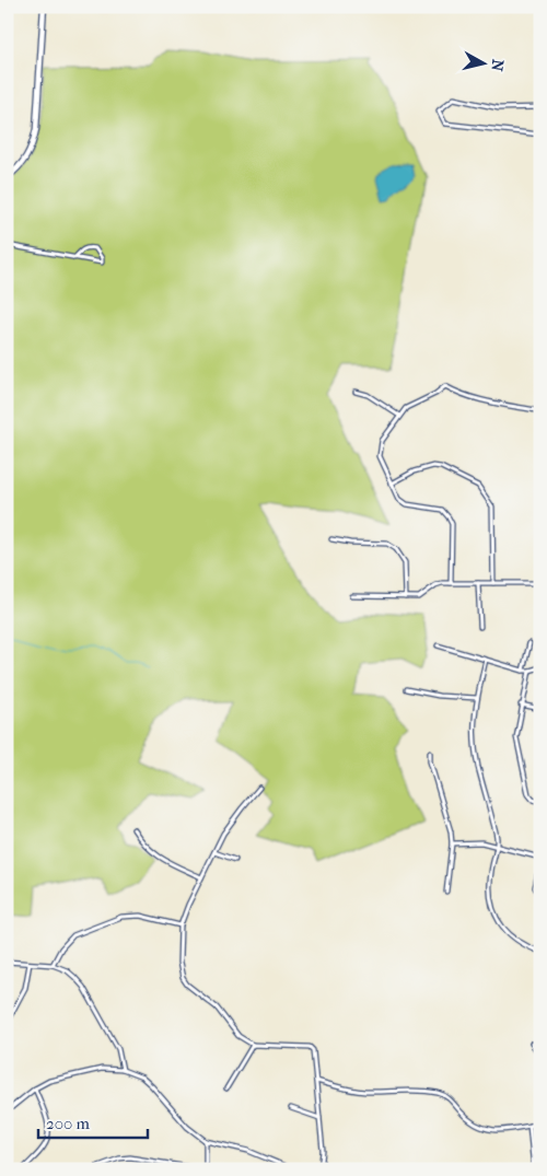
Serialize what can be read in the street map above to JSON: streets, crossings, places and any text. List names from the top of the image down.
{
  "scale_bar": "200 m",
  "north": "right"
}
